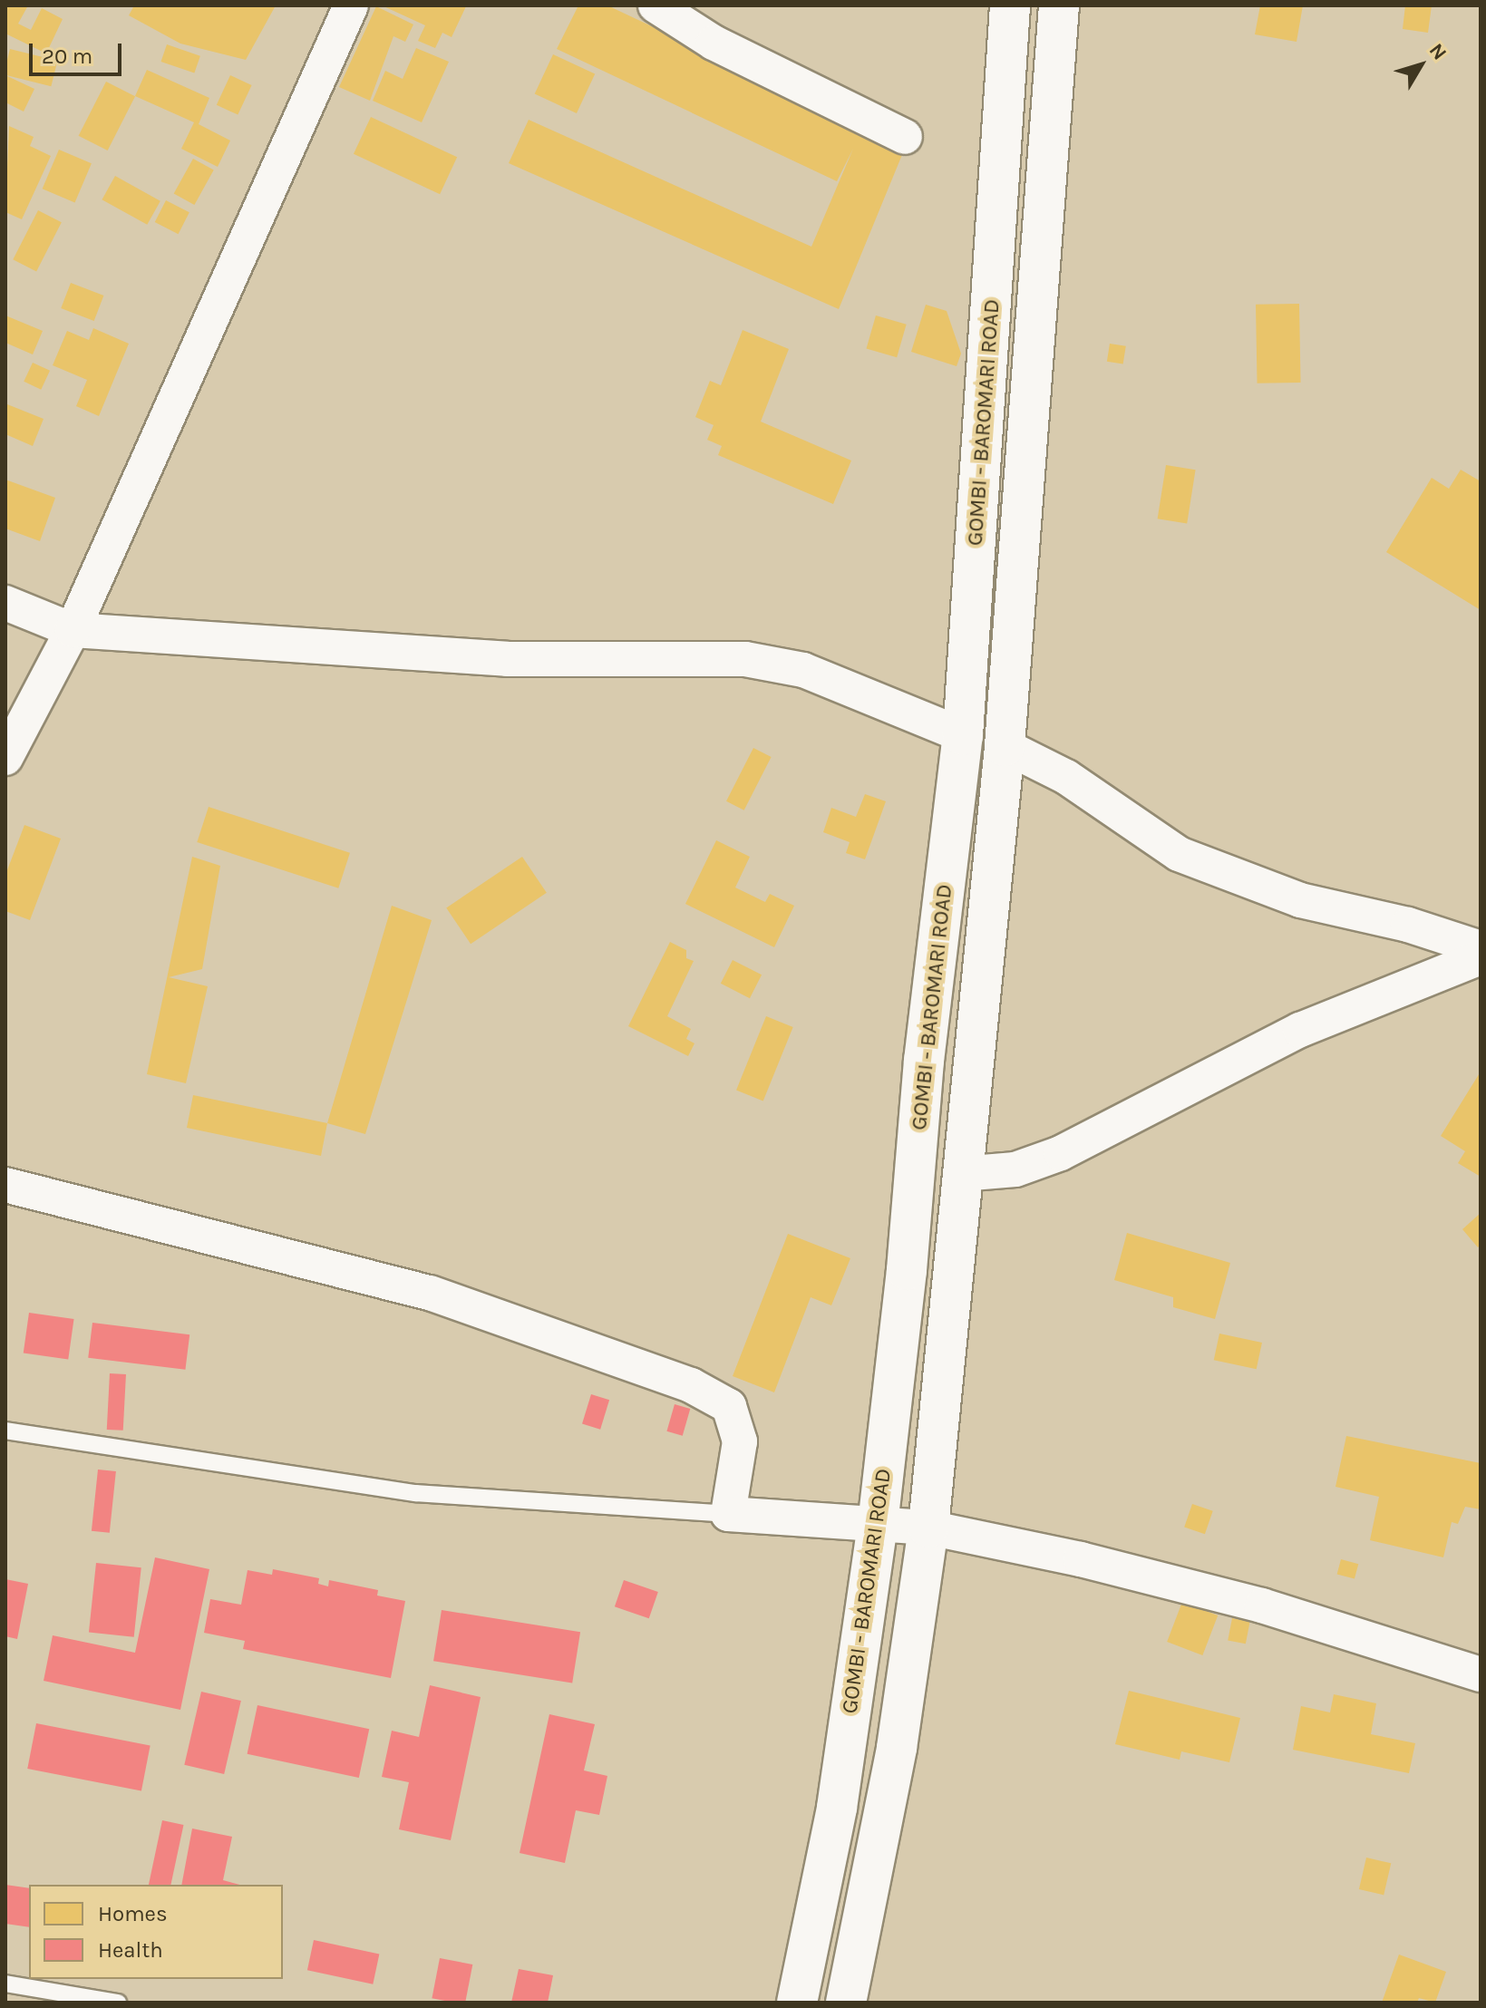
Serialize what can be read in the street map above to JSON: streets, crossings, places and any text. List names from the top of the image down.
{
  "streets": {
    "main road": ["GOMBI - BAROMARI ROAD"]
  },
  "legend": ["Homes", "Health"],
  "scale_bar": "20 m",
  "north": "top right"
}
